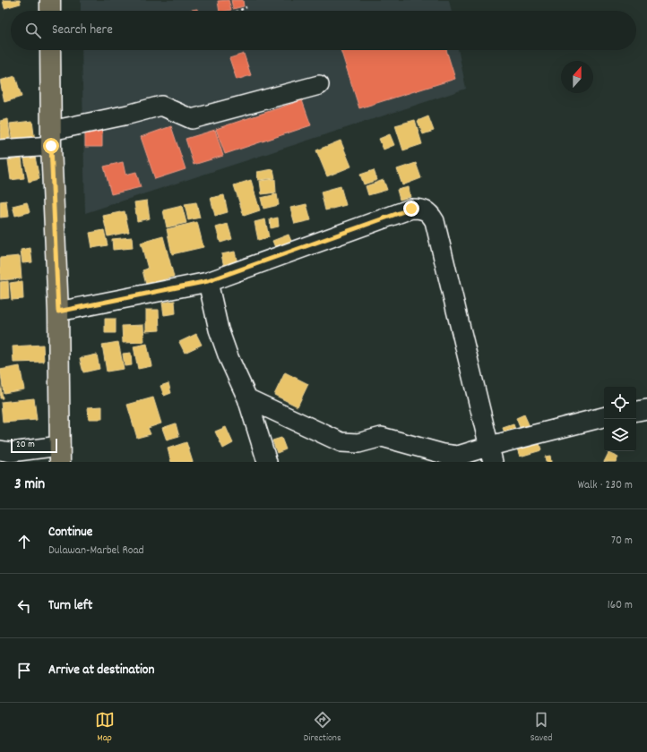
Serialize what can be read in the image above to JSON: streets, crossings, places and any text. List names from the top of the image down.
{
  "scale_bar": "20 m",
  "north": "top",
  "page": {
    "search": "Search here",
    "scale": "20 m",
    "heading": ["3 min", "Walk · 230 m"],
    "list": [
      ["Continue", "Dulawan-Marbel Road", "70 m"],
      ["Turn left", "160 m"],
      "Arrive at destination"
    ],
    "nav": ["Map", "Directions", "Saved"]
  }
}
